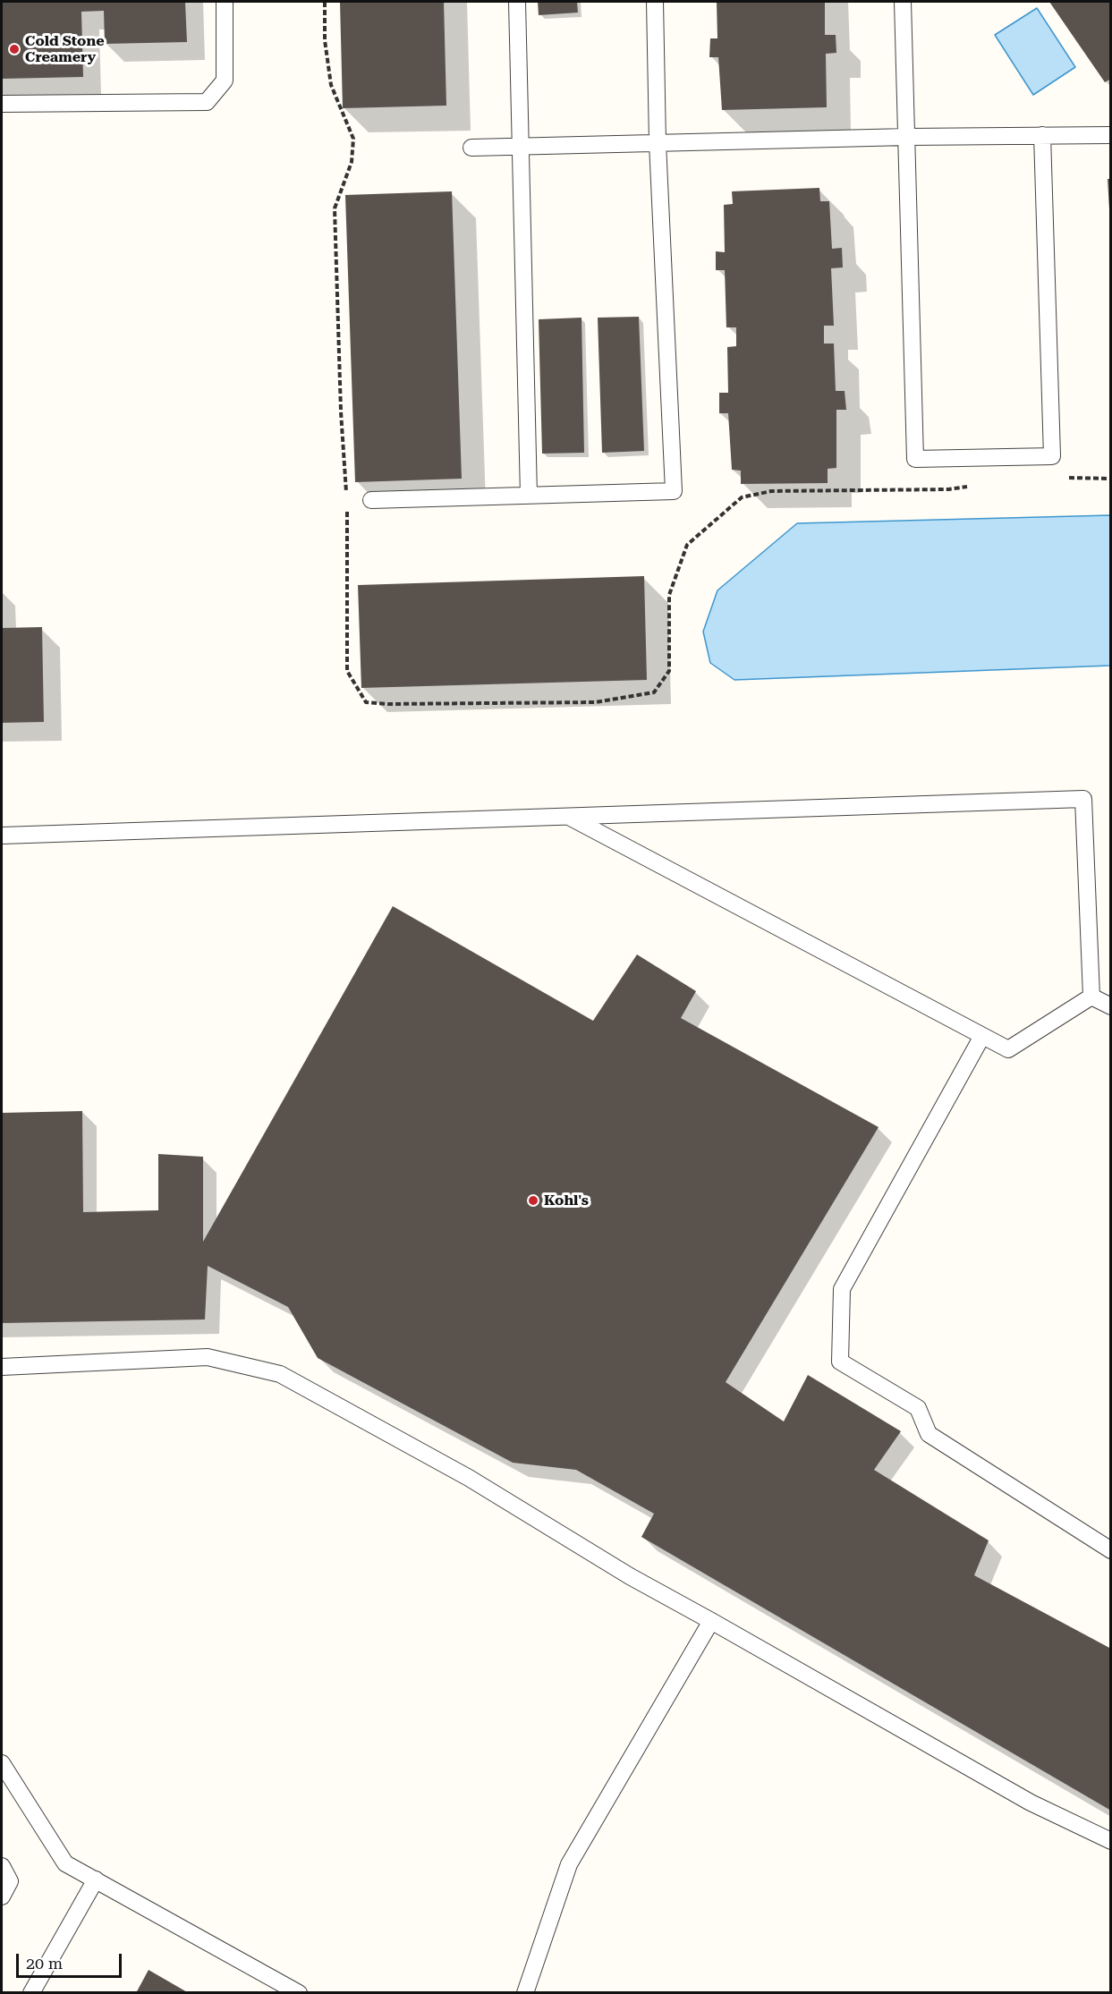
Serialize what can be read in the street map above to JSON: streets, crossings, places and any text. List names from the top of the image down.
{
  "places": ["Cold Stone Creamery", "Kohl's"],
  "scale_bar": "20 m"
}
